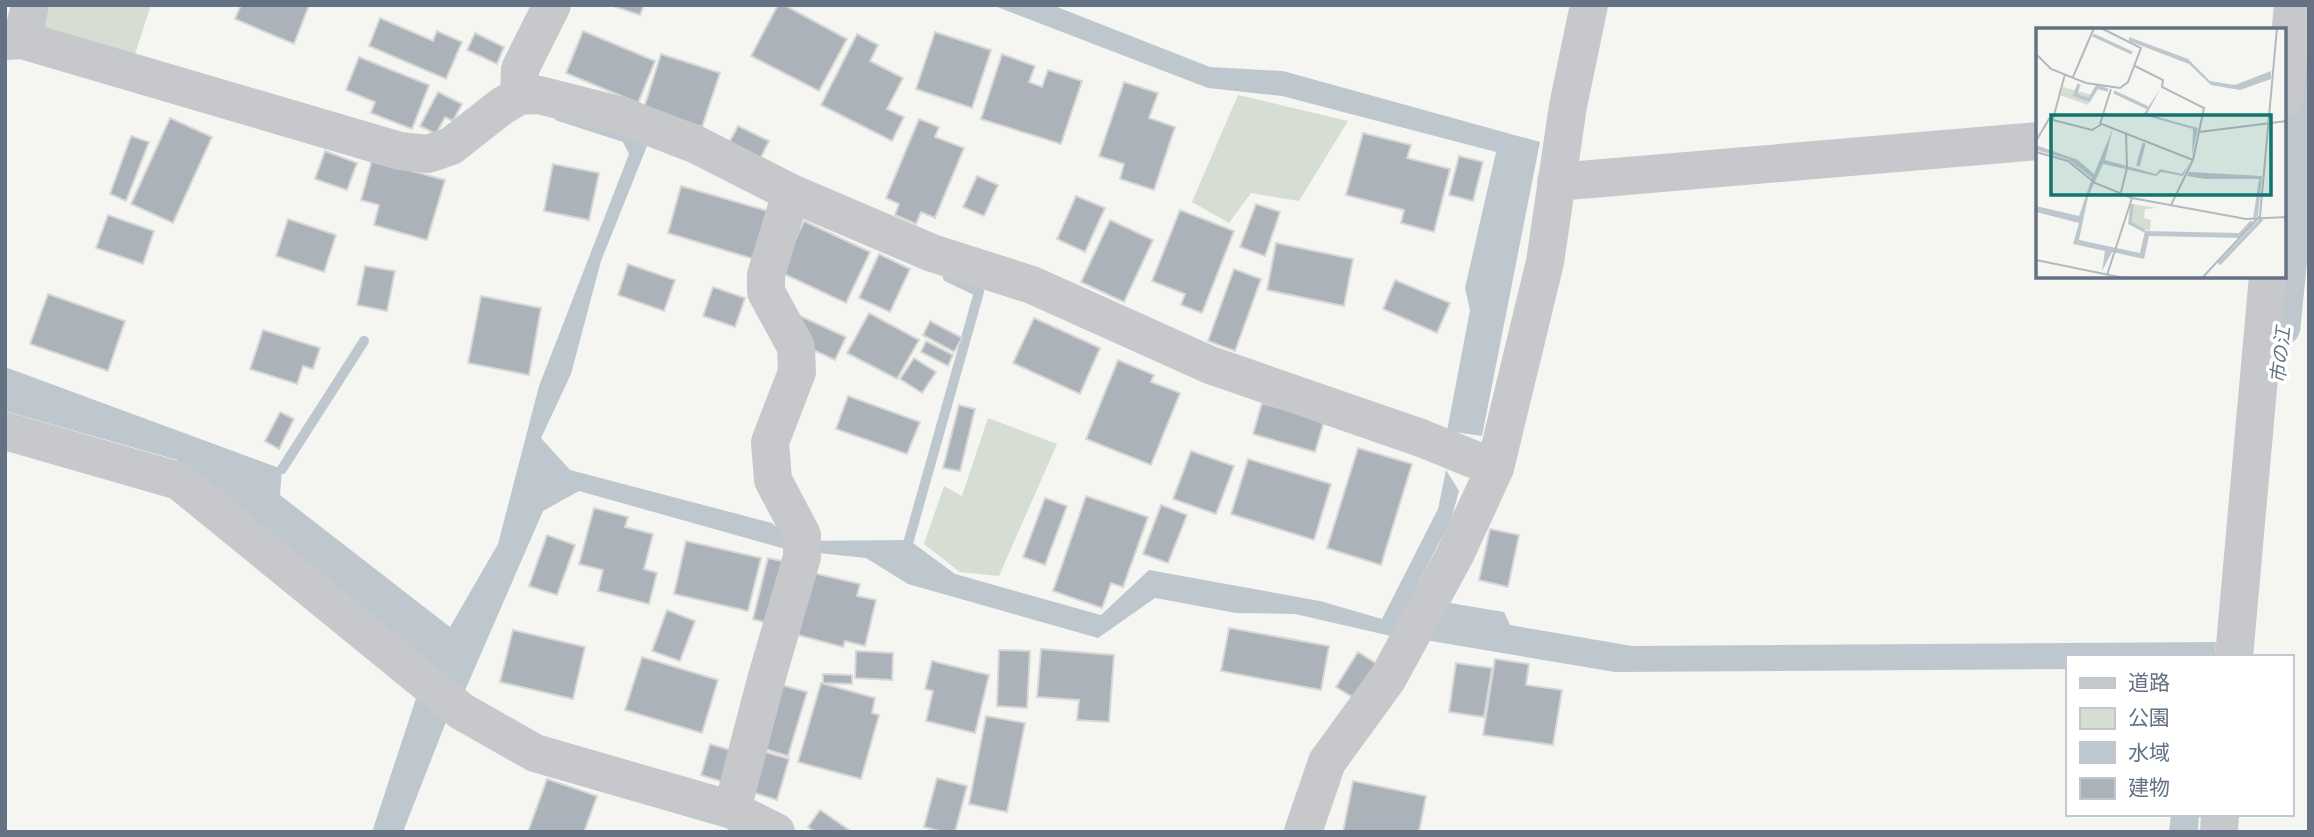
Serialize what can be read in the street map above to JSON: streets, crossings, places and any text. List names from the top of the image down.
{
  "water": ["市の江"],
  "legend": [
    "道路",
    "公園",
    "水域",
    "建物"
  ]
}
